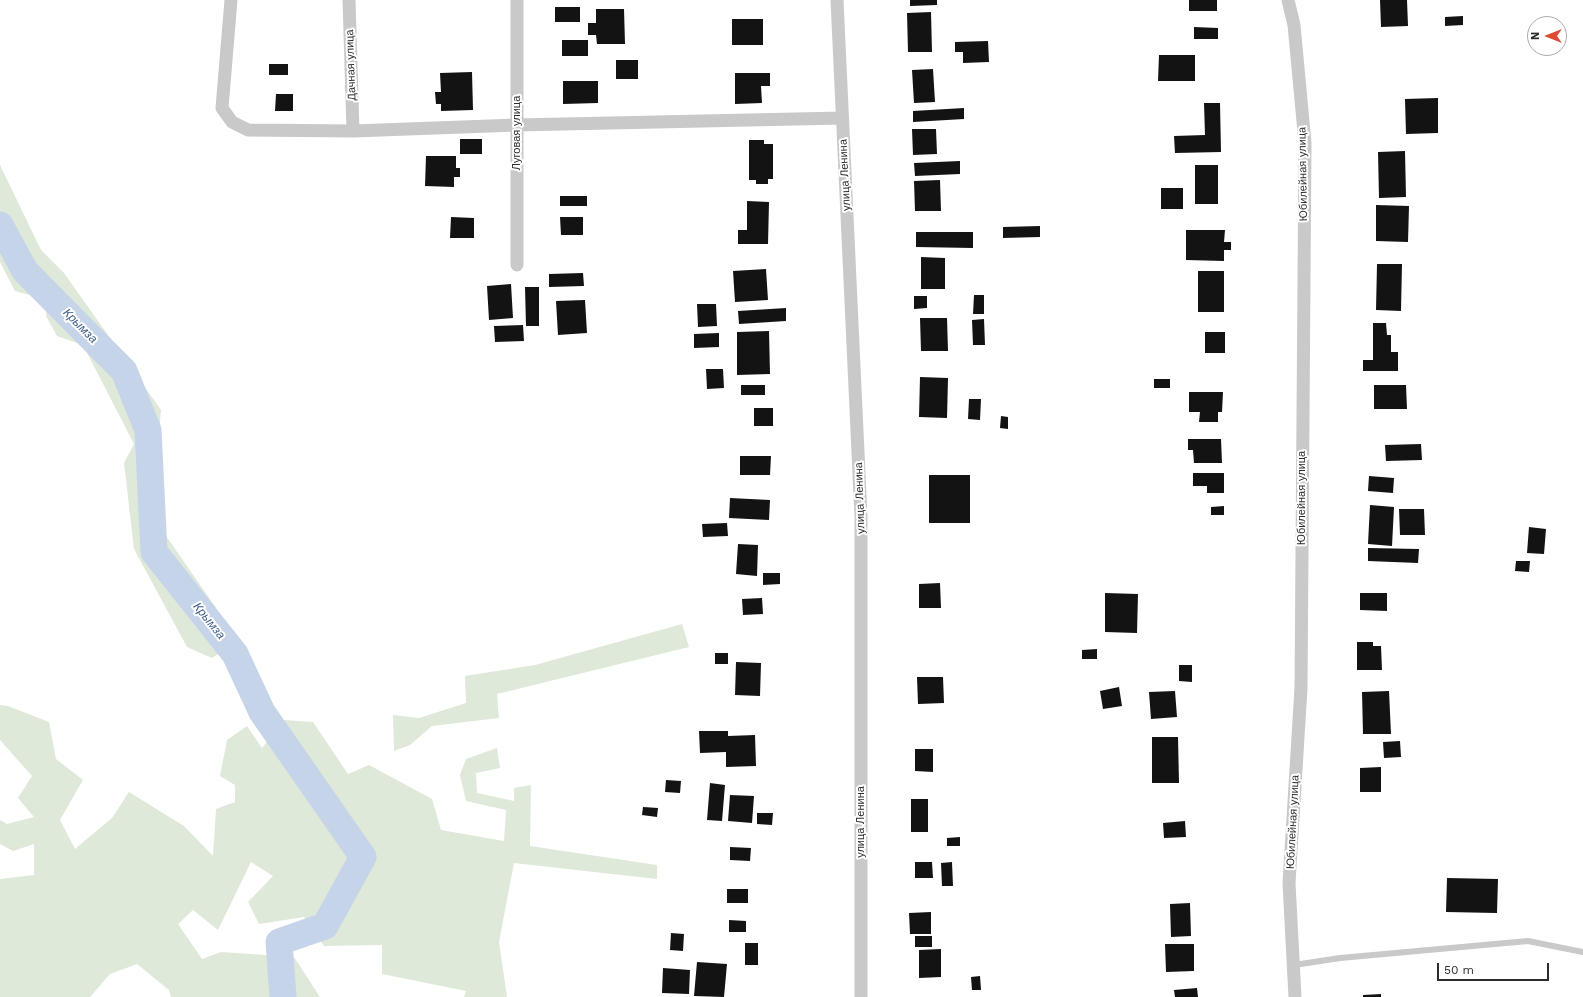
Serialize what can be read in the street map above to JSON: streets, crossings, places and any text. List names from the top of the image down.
{
  "streets": {
    "street": [
      "Дачная улица",
      "Луговая улица",
      "Юбилейная улица",
      "улица Ленина"
    ]
  },
  "water": ["Крымза"],
  "scale_bar": "50 m",
  "north": "left"
}
